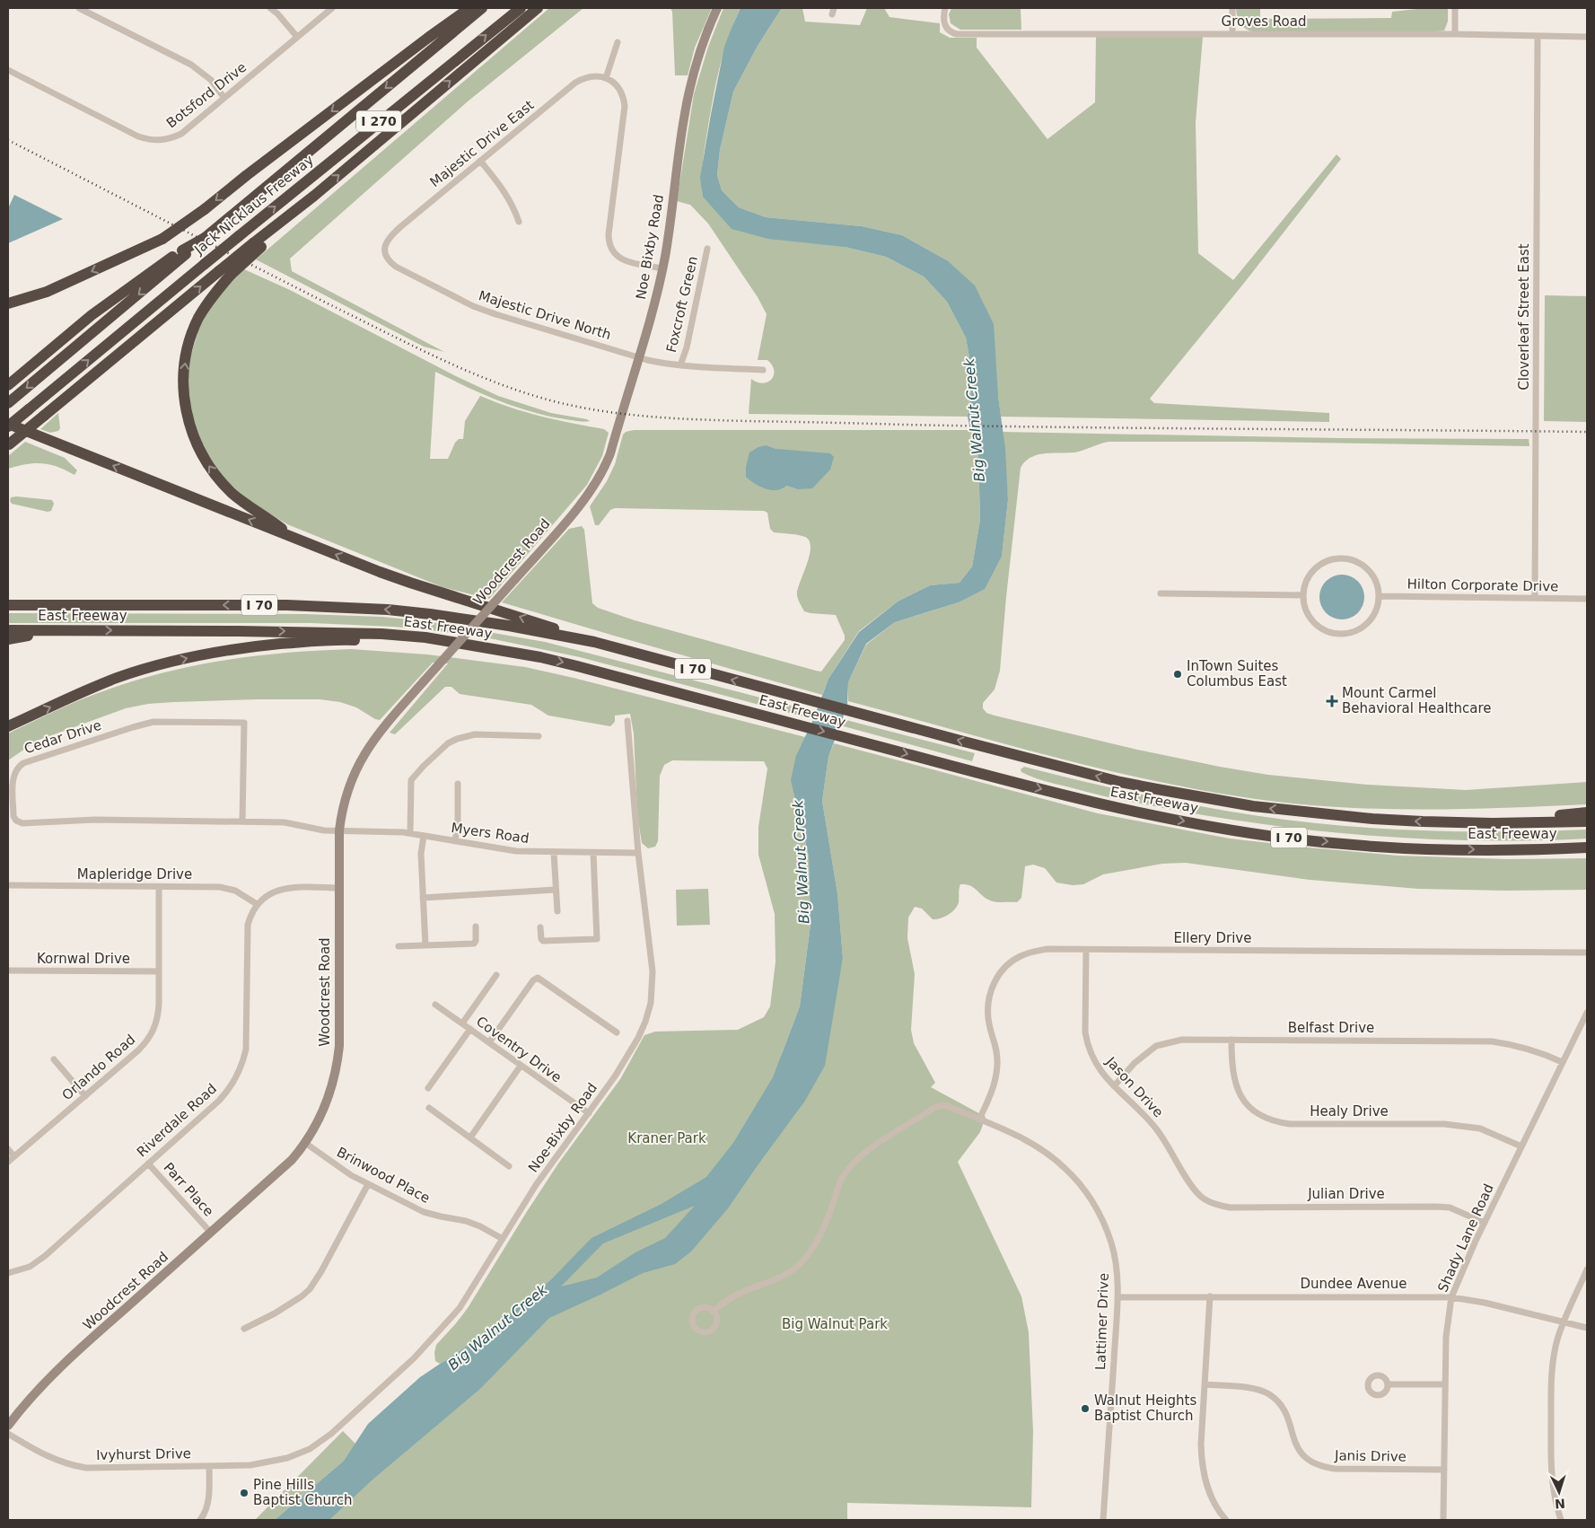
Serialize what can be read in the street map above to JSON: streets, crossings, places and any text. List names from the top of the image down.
{
  "streets": {
    "highway": [
      "I 270",
      "Jack Nicklaus Freeway",
      "I 70",
      "East Freeway"
    ],
    "street": [
      "Groves Road",
      "Botsford Drive",
      "Majestic Drive East",
      "Noe Bixby Road",
      "Foxcroft Green",
      "Majestic Drive North",
      "Cloverleaf Street East",
      "Woodcrest Road",
      "Hilton Corporate Drive",
      "Cedar Drive",
      "Myers Road",
      "Mapleridge Drive",
      "Ellery Drive",
      "Kornwal Drive",
      "Belfast Drive",
      "Coventry Drive",
      "Orlando Road",
      "Jason Drive",
      "Healy Drive",
      "Riverdale Road",
      "Noe-Bixby Road",
      "Brinwood Place",
      "Parr Place",
      "Julian Drive",
      "Shady Lane Road",
      "Dundee Avenue",
      "Lattimer Drive",
      "Ivyhurst Drive",
      "Janis Drive"
    ]
  },
  "crossings": [
    ["Groves Road", "Cloverleaf Street East"],
    ["Majestic Drive East", "Majestic Drive North"],
    ["Noe Bixby Road", "Majestic Drive North"],
    ["Noe Bixby Road", "Woodcrest Road"],
    ["Foxcroft Green", "Majestic Drive North"],
    ["Cloverleaf Street East", "Hilton Corporate Drive"],
    ["Woodcrest Road", "Cedar Drive"],
    ["Woodcrest Road", "Myers Road"],
    ["Woodcrest Road", "Brinwood Place"],
    ["Woodcrest Road", "Parr Place"],
    ["Cedar Drive", "Myers Road"],
    ["Myers Road", "Noe-Bixby Road"],
    ["Mapleridge Drive", "Orlando Road"],
    ["Mapleridge Drive", "Riverdale Road"],
    ["Ellery Drive", "Jason Drive"],
    ["Ellery Drive", "Lattimer Drive"],
    ["Kornwal Drive", "Orlando Road"],
    ["Belfast Drive", "Jason Drive"],
    ["Belfast Drive", "Healy Drive"],
    ["Belfast Drive", "Shady Lane Road"],
    ["Coventry Drive", "Noe-Bixby Road"],
    ["Jason Drive", "Julian Drive"],
    ["Healy Drive", "Shady Lane Road"],
    ["Riverdale Road", "Parr Place"],
    ["Noe-Bixby Road", "Brinwood Place"],
    ["Noe-Bixby Road", "Ivyhurst Drive"],
    ["Julian Drive", "Shady Lane Road"],
    ["Shady Lane Road", "Dundee Avenue"],
    ["Shady Lane Road", "Janis Drive"],
    ["Dundee Avenue", "Lattimer Drive"]
  ],
  "water": ["Big Walnut Creek"],
  "parks": ["Kraner Park", "Big Walnut Park"],
  "places": {
    "other": ["InTown Suites Columbus East", "Walnut Heights Baptist Church", "Pine Hills Baptist Church"],
    "health": ["Mount Carmel Behavioral Healthcare"]
  },
  "north": "bottom"
}
